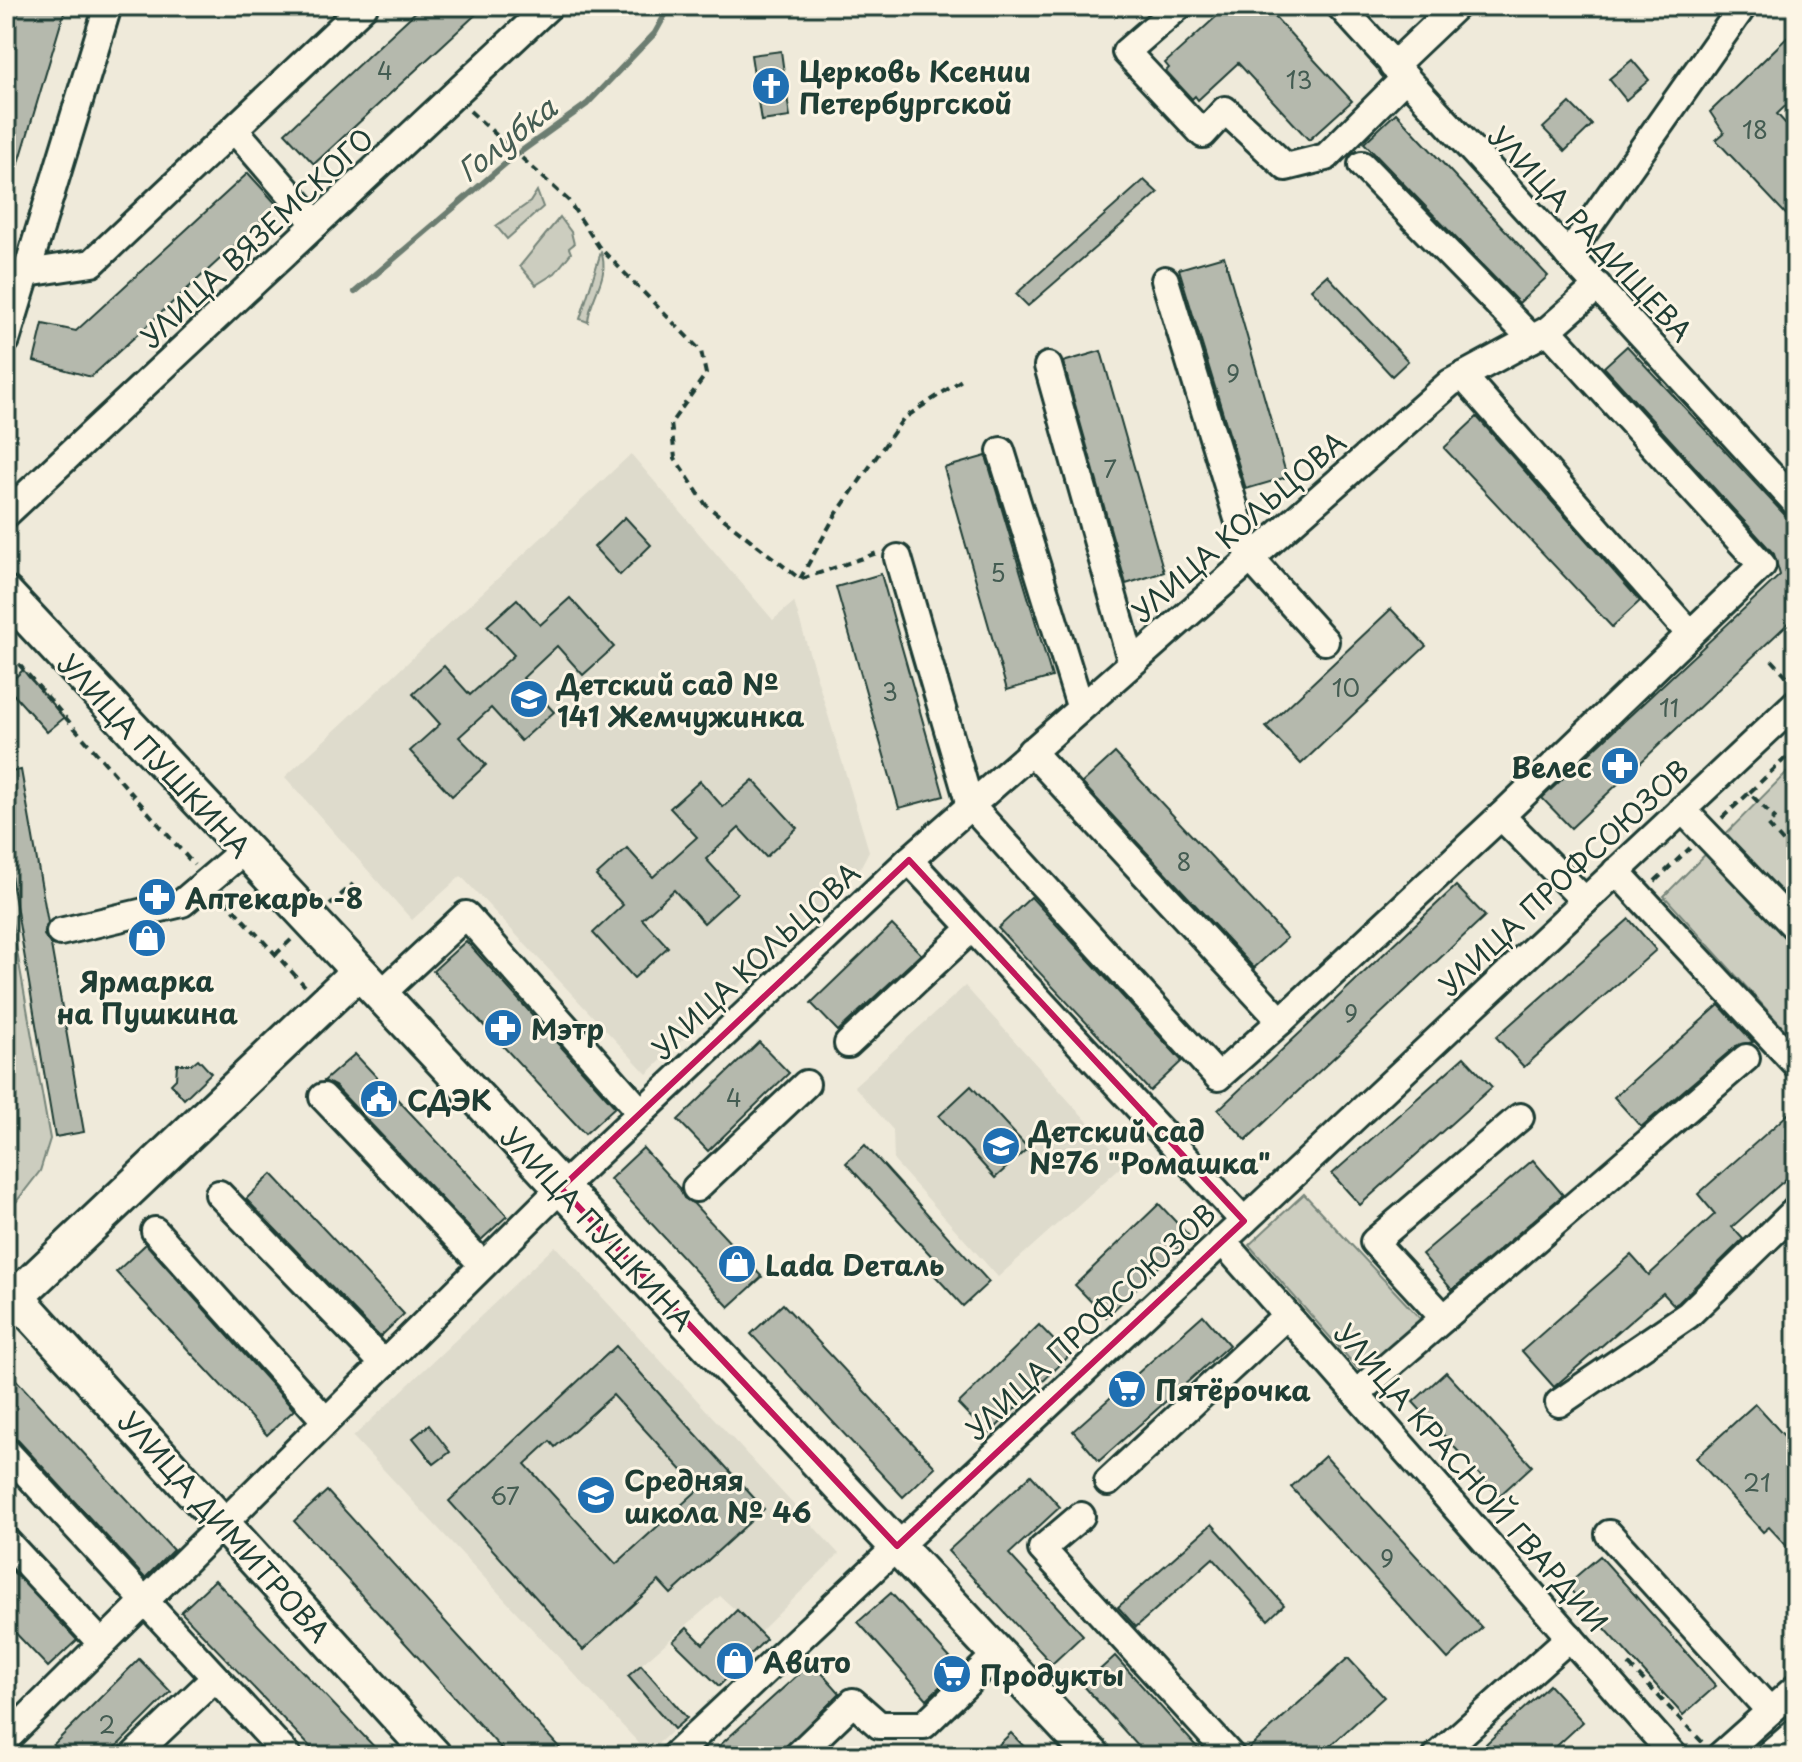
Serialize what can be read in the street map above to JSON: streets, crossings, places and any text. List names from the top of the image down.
{
  "streets": {
    "main road": ["УЛИЦА ПУШКИНА", "УЛИЦА ДИМИТРОВА"],
    "street": [
      "УЛИЦА РАДИЩЕВА",
      "УЛИЦА ВЯЗЕМСКОГО",
      "УЛИЦА КОЛЬЦОВА",
      "УЛИЦА ПРОФСОЮЗОВ",
      "УЛИЦА КРАСНОЙ ГВАРДИИ"
    ]
  },
  "crossings": [
    ["УЛИЦА РАДИЩЕВА", "УЛИЦА КОЛЬЦОВА"],
    ["УЛИЦА КОЛЬЦОВА", "УЛИЦА ПУШКИНА"],
    ["УЛИЦА КОЛЬЦОВА", "УЛИЦА ДИМИТРОВА"],
    ["УЛИЦА ПУШКИНА", "УЛИЦА ПРОФСОЮЗОВ"],
    ["УЛИЦА ПРОФСОЮЗОВ", "УЛИЦА КРАСНОЙ ГВАРДИИ"]
  ],
  "water": ["Голубка"],
  "places": {
    "church": ["Церковь Ксении Петербургской"],
    "school or university": ["Детский сад № 141 Жемчужинка", "Детский сад №76 \"Ромашка\"", "Средняя школа № 46"],
    "pharmacy": ["Велес", "Аптекарь -8", "Мэтр"],
    "shop": ["Ярмарка на Пушкина", "Lada Dеталь", "Авито"],
    "public building": ["СДЭК"],
    "supermarket": ["Пятёрочка", "Продукты"]
  },
  "house_numbers": [
    "4",
    "13",
    "18",
    "9",
    "7",
    "5",
    "10",
    "3",
    "11",
    "8",
    "9",
    "4",
    "21",
    "67",
    "9",
    "2"
  ]
}
